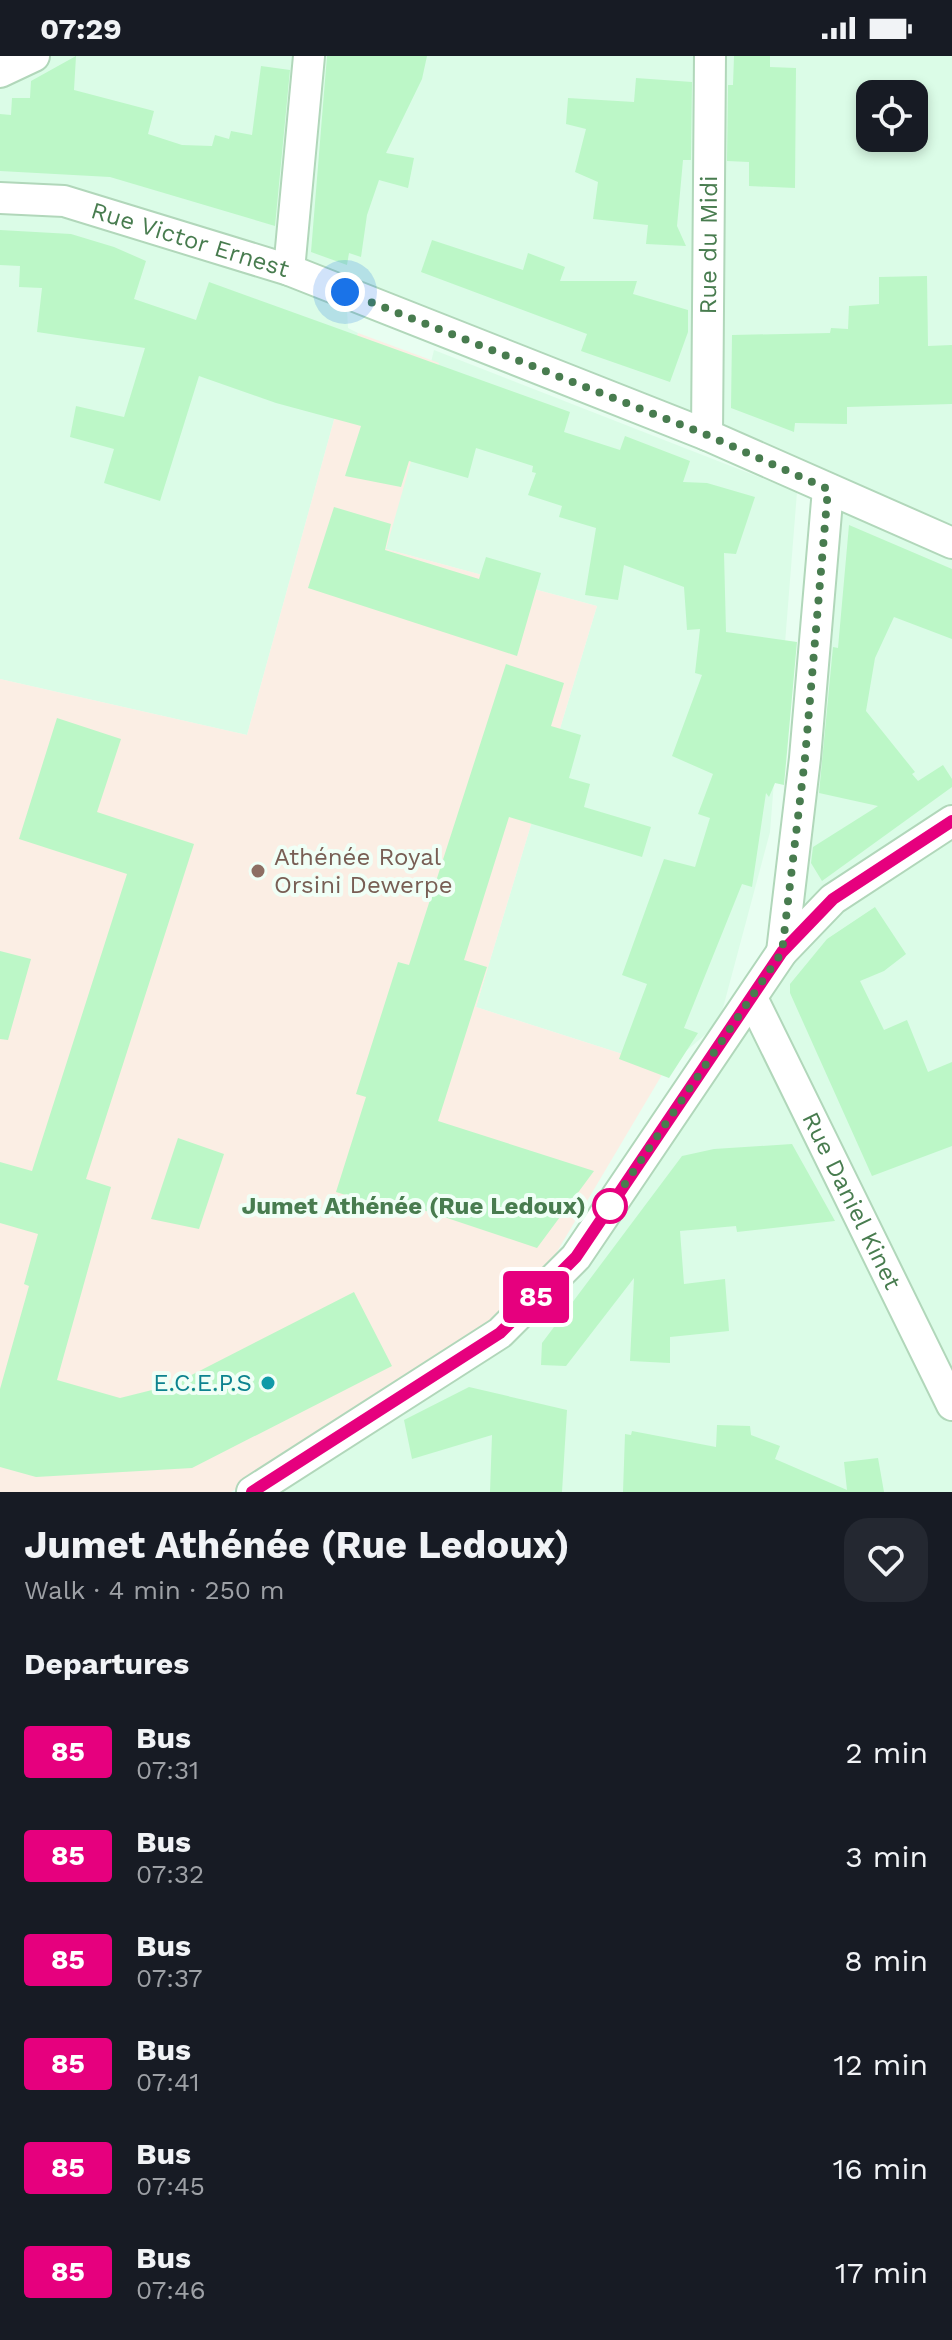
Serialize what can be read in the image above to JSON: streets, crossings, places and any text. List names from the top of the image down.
{
  "streets": {
    "street": ["Rue Victor Ernest", "Rue du Midi", "Rue Daniel Kinet"]
  },
  "crossings": [
    ["Rue Victor Ernest", "Rue du Midi"]
  ],
  "places": ["Athénée Royal Orsini Dewerpe", "Jumet Athénée (Rue Ledoux)", "E.C.E.P.S"],
  "lines": ["bus line 85"],
  "page": {
    "status": "07:29",
    "on_map": "85",
    "heading": [
      ["Jumet Athénée (Rue Ledoux)", "Walk · 4 min · 250 m"],
      "Departures"
    ],
    "list": [
      {
        "mark": "85",
        "name": "Bus",
        "note": "07:31",
        "value": "2 min"
      },
      {
        "mark": "85",
        "name": "Bus",
        "note": "07:32",
        "value": "3 min"
      },
      {
        "mark": "85",
        "name": "Bus",
        "note": "07:37",
        "value": "8 min"
      },
      {
        "mark": "85",
        "name": "Bus",
        "note": "07:41",
        "value": "12 min"
      },
      {
        "mark": "85",
        "name": "Bus",
        "note": "07:45",
        "value": "16 min"
      },
      {
        "mark": "85",
        "name": "Bus",
        "note": "07:46",
        "value": "17 min"
      }
    ]
  }
}
